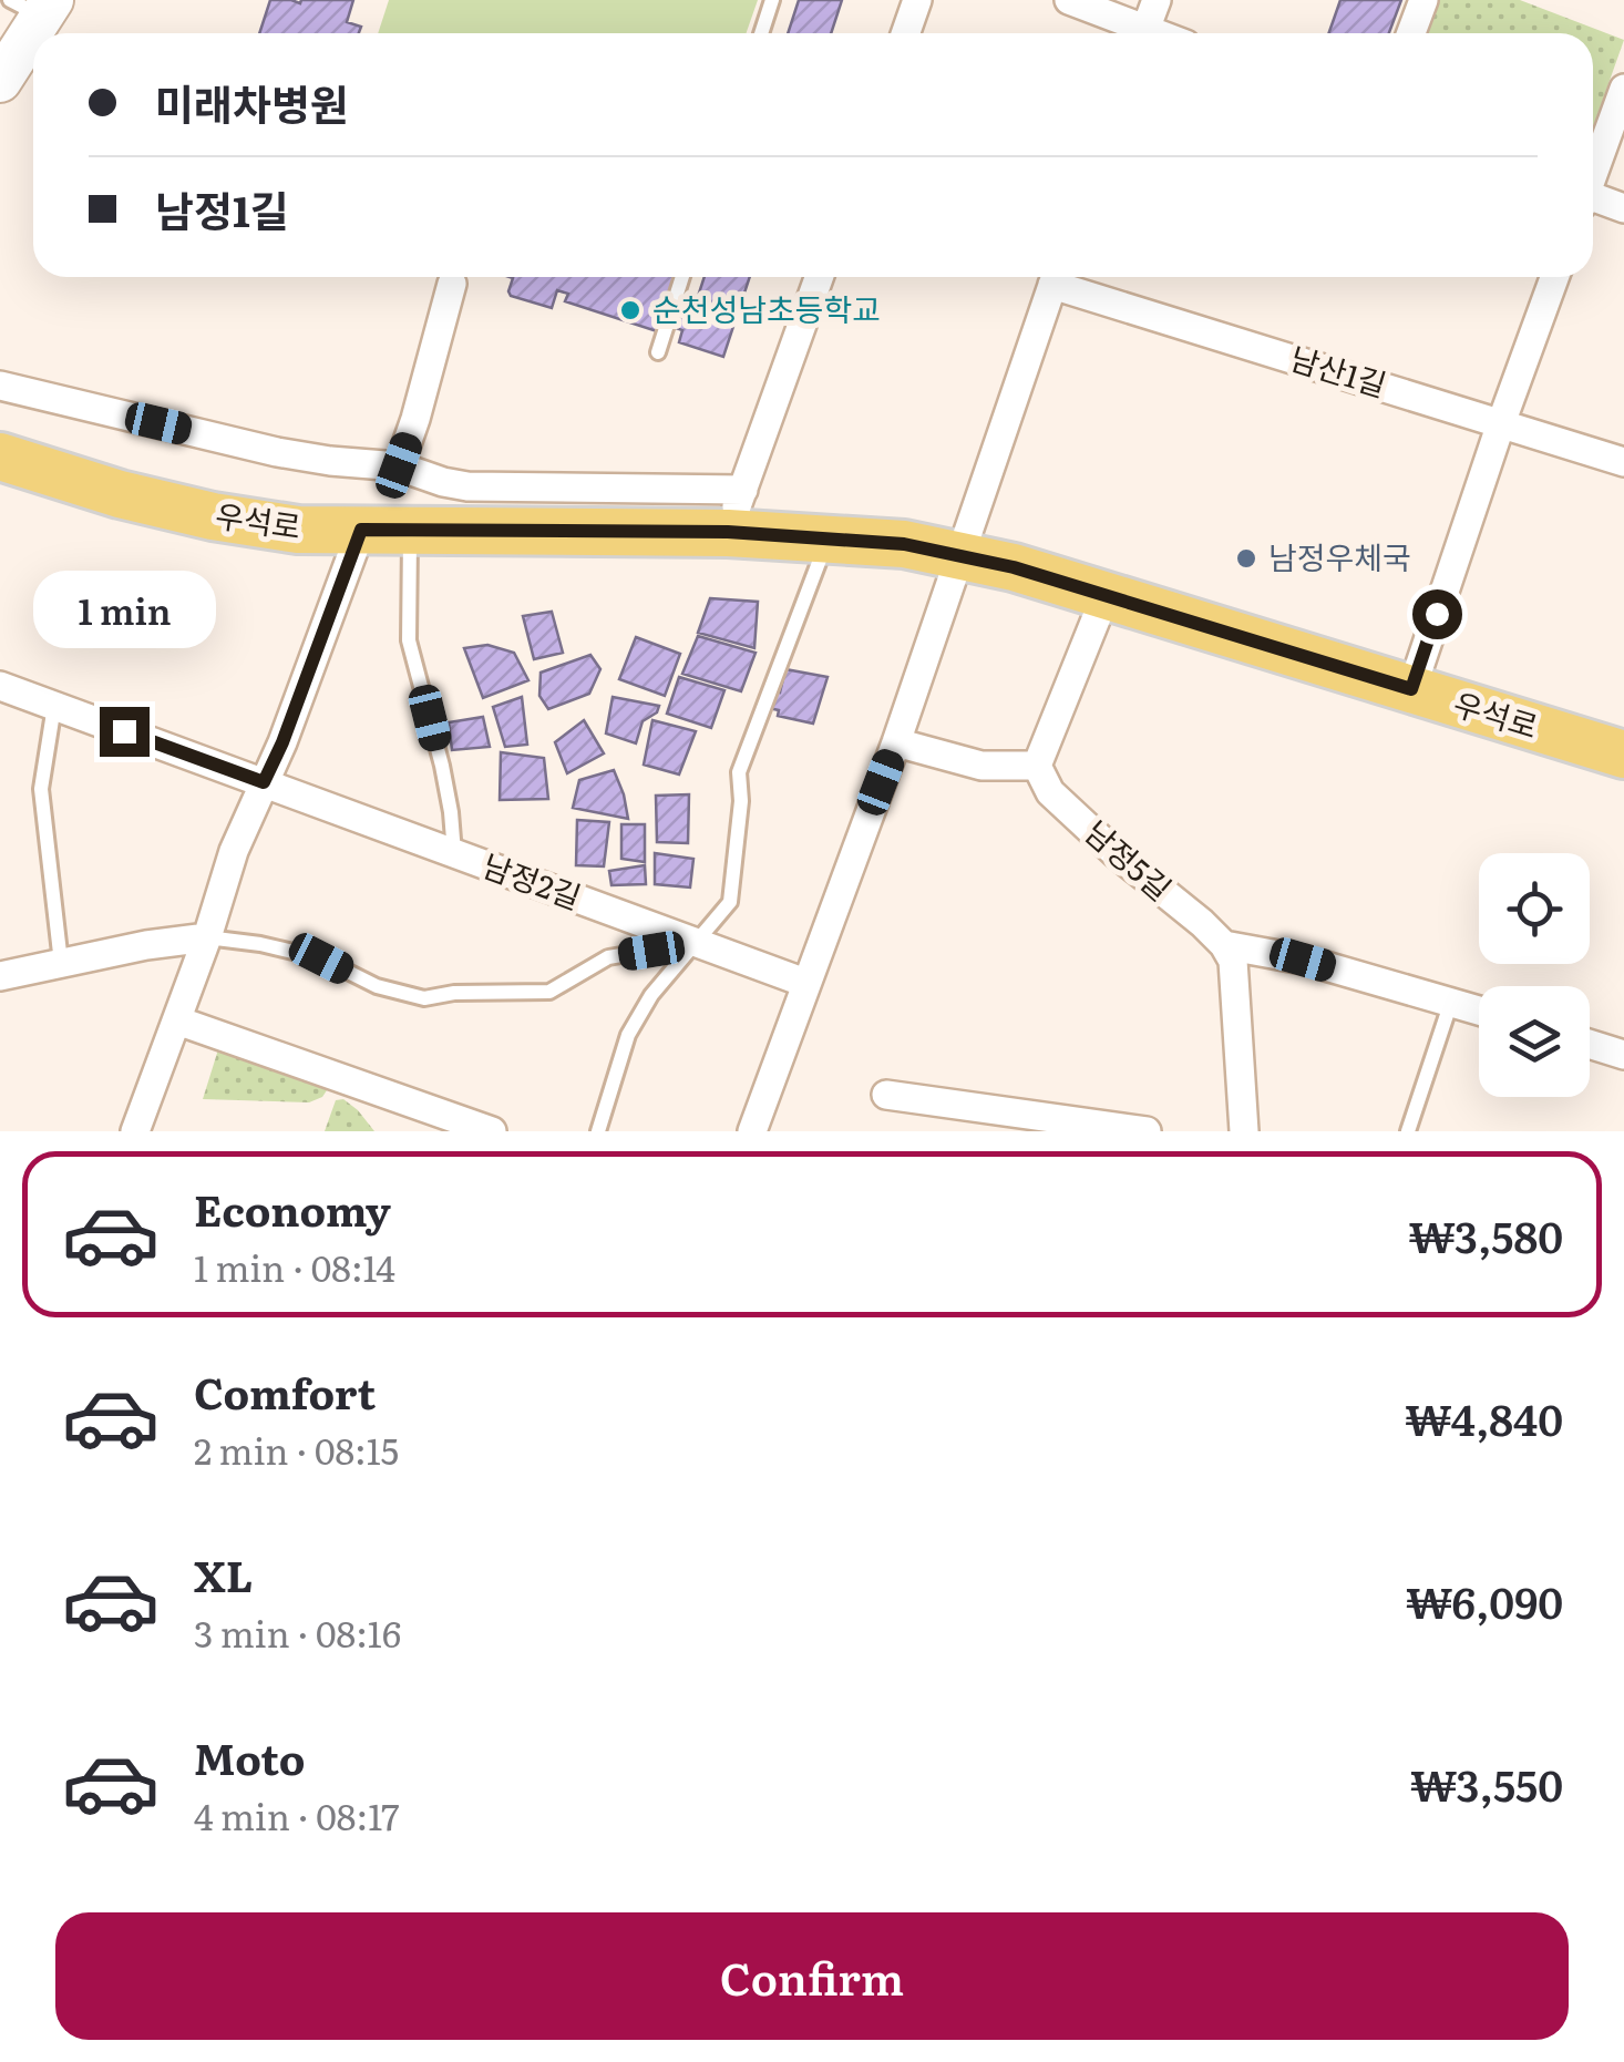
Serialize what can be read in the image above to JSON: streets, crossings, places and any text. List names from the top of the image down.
{
  "streets": {
    "main road": ["우석로"],
    "street": ["남산1길", "남정5길", "남정2길"]
  },
  "places": ["순천성남초등학교", "남정우체국"],
  "page": {
    "banner": ["미래차병원", "남정1길"],
    "bubble": "1 min",
    "list": [
      {
        "name": "Economy",
        "note": "1 min · 08:14",
        "value": "₩3,580"
      },
      {
        "name": "Comfort",
        "note": "2 min · 08:15",
        "value": "₩4,840"
      },
      {
        "name": "XL",
        "note": "3 min · 08:16",
        "value": "₩6,090"
      },
      {
        "name": "Moto",
        "note": "4 min · 08:17",
        "value": "₩3,550"
      }
    ],
    "buttons": "Confirm"
  }
}
